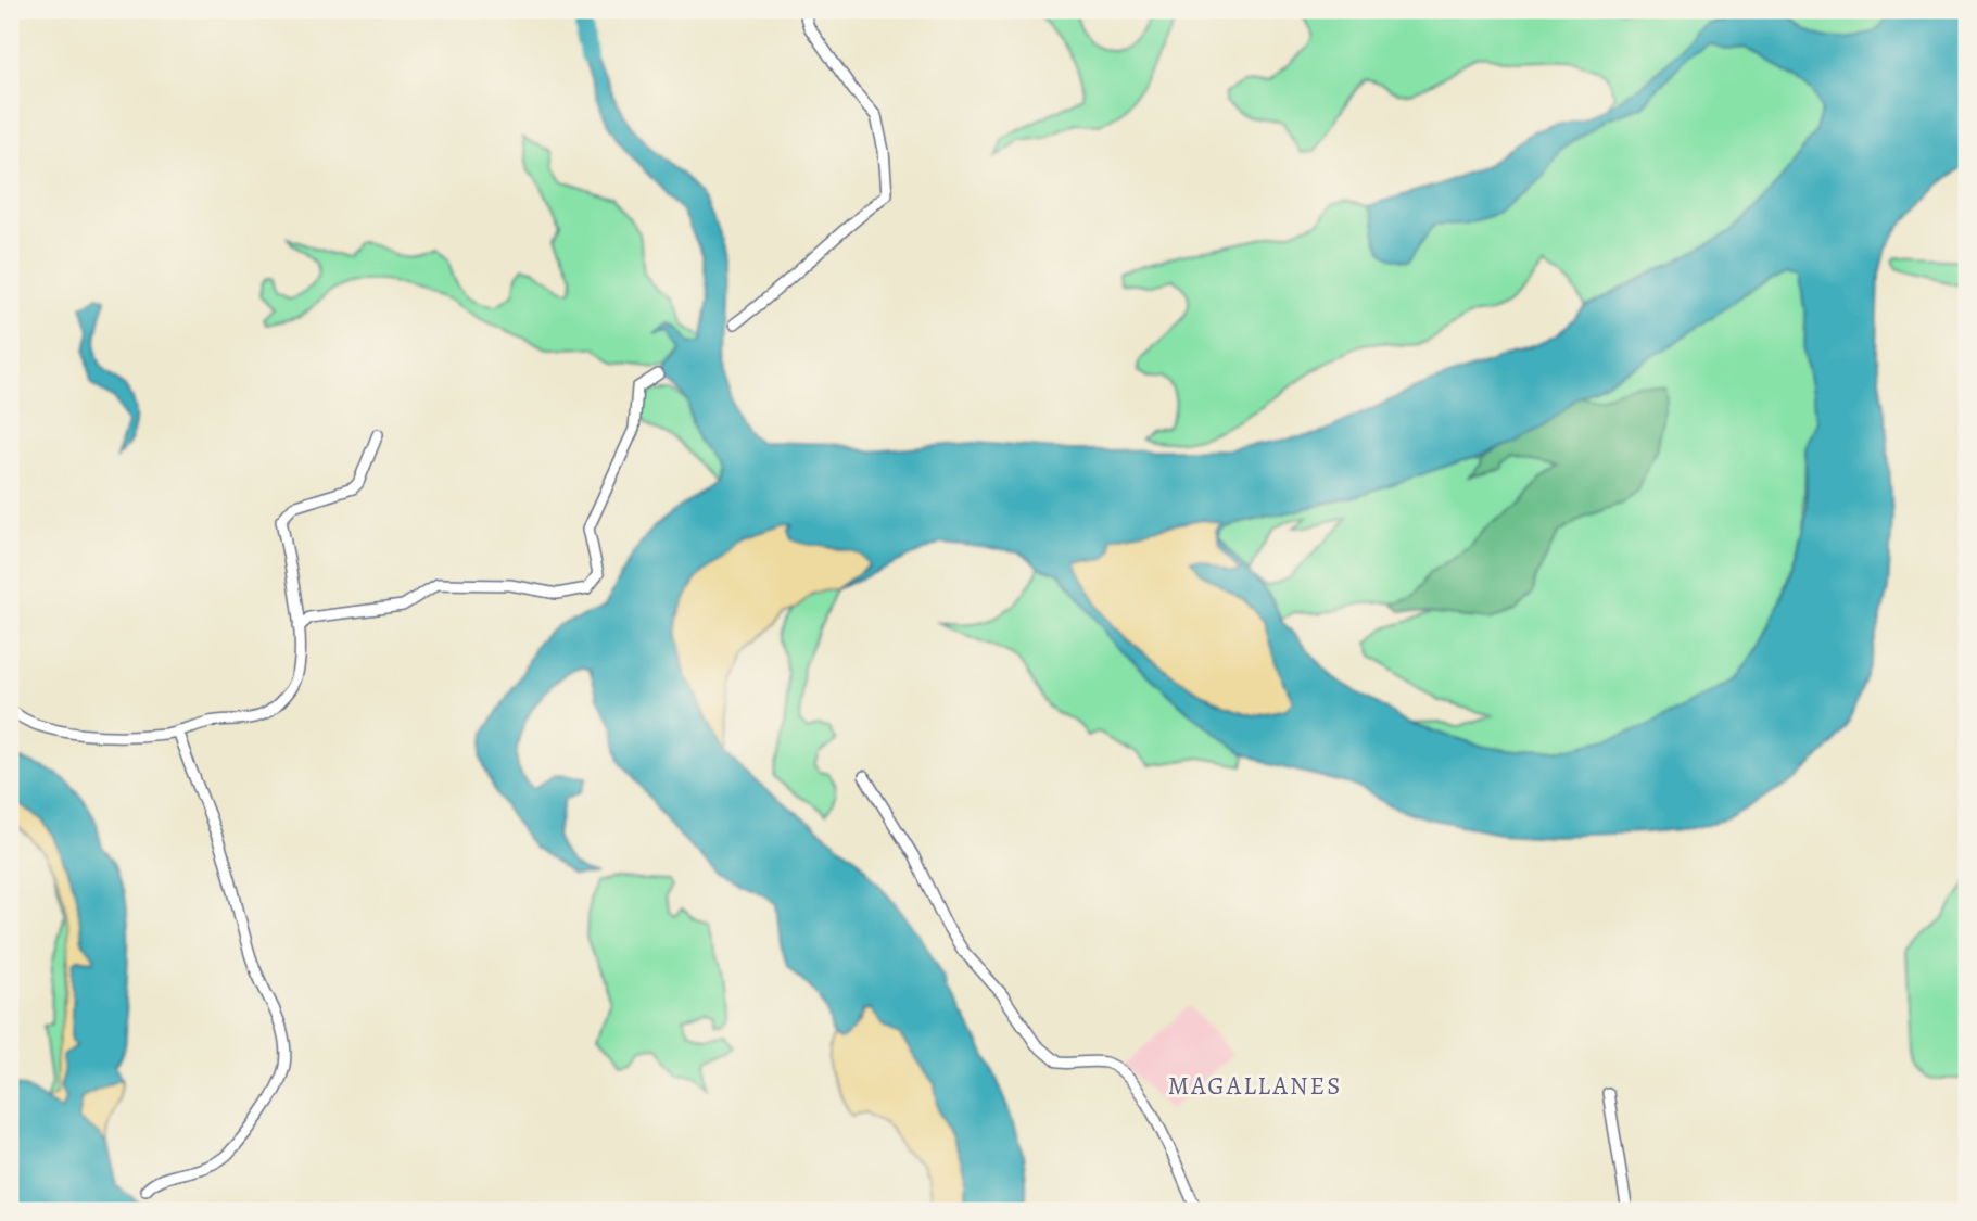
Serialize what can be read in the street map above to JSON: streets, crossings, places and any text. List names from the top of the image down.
{
  "districts": ["MAGALLANES"]
}
